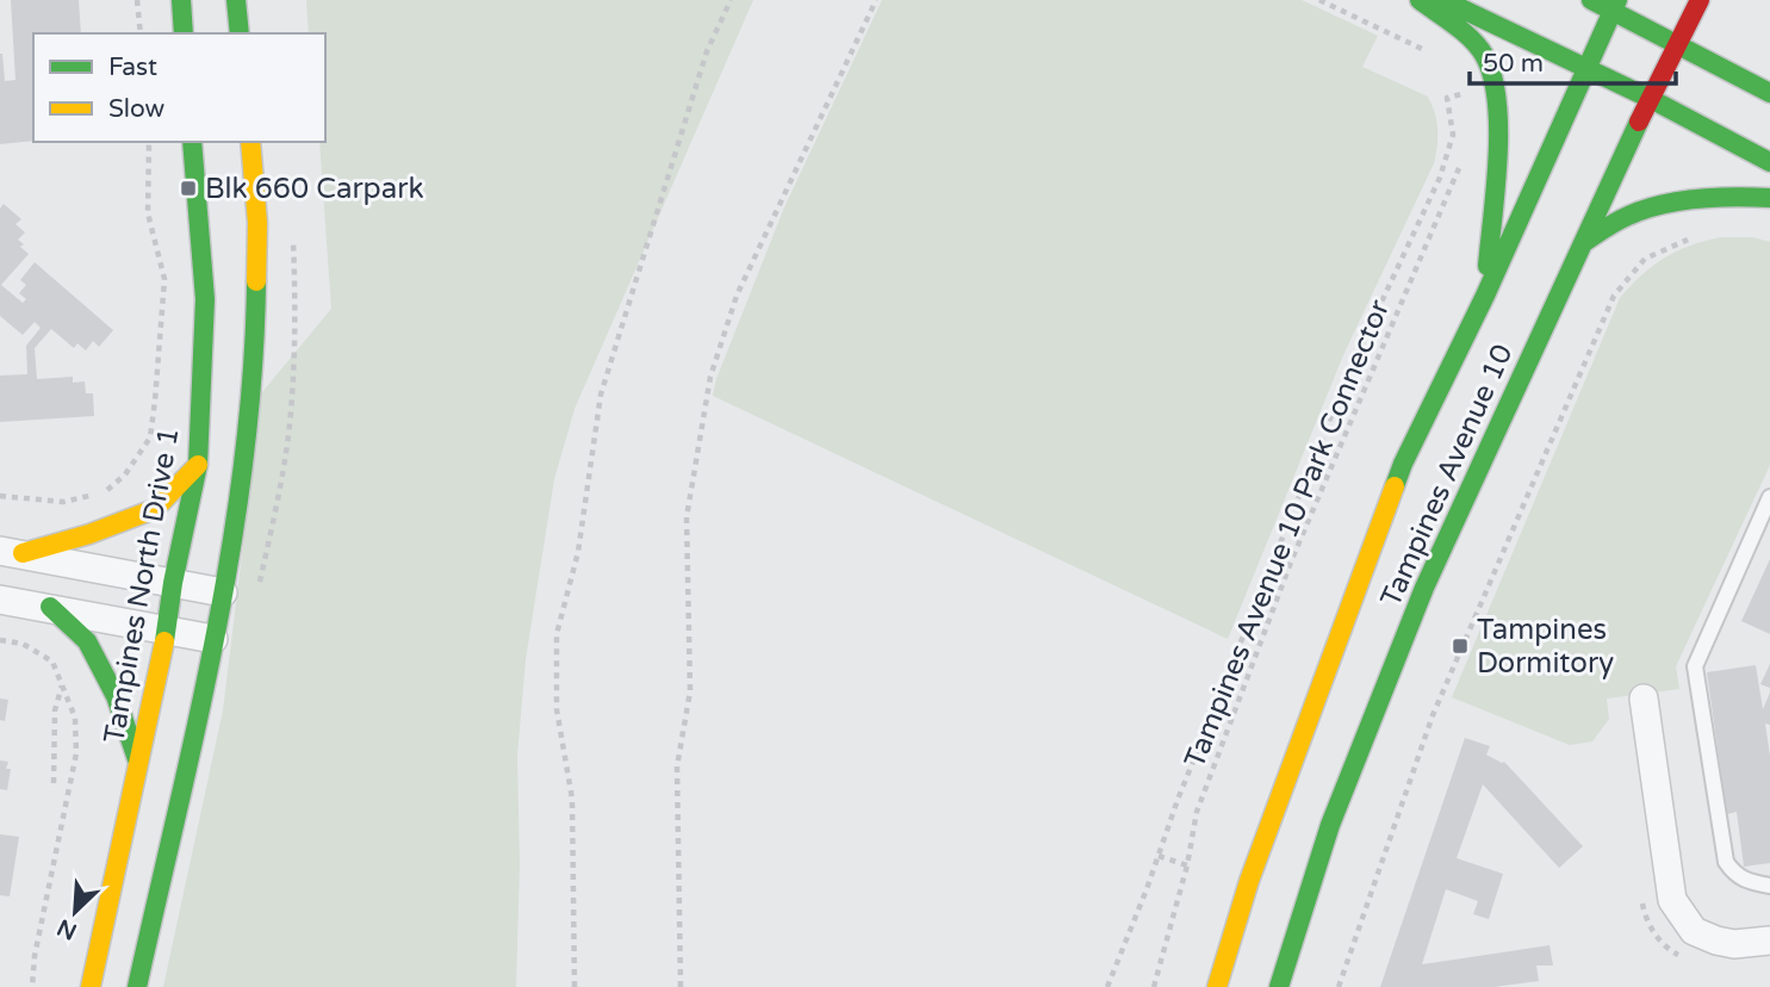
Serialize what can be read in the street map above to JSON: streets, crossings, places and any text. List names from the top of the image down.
{
  "streets": {
    "main road": ["Tampines Avenue 10", "Tampines North Drive 1"],
    "path": ["Tampines Avenue 10 Park Connector"]
  },
  "places": {
    "transit": ["Blk 660 Carpark", "Tampines Dormitory"]
  },
  "legend": ["Fast", "Slow"],
  "scale_bar": "50 m",
  "north": "bottom left"
}
